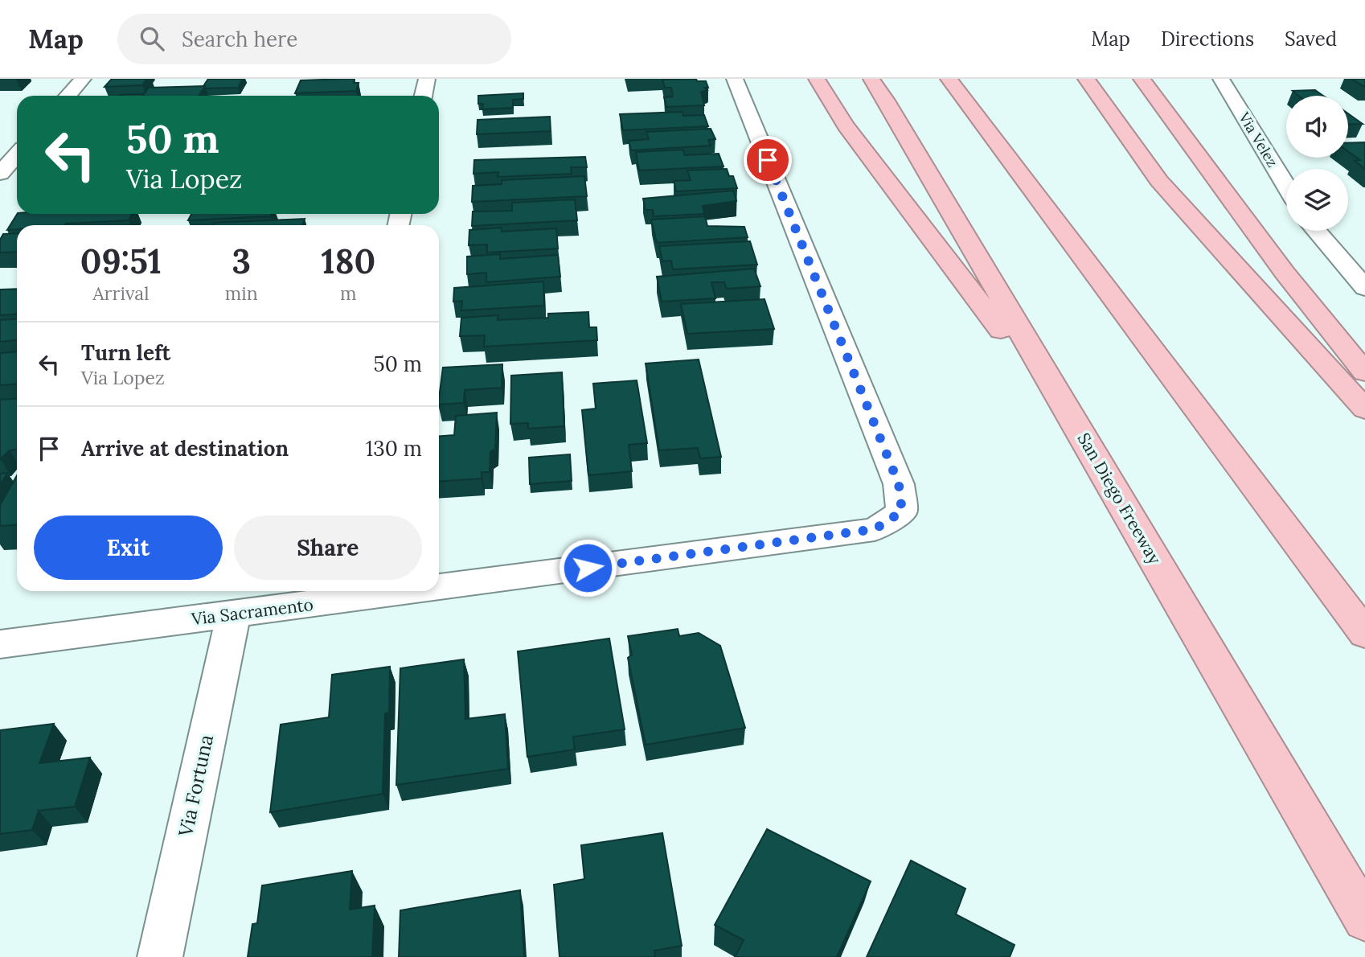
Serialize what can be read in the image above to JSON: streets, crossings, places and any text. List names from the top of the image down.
{
  "streets": {
    "highway": ["San Diego Freeway"],
    "street": ["Via Velez", "Via Sacramento", "Via Fortuna"]
  },
  "crossings": [
    ["Via Sacramento", "Via Fortuna"]
  ],
  "page": {
    "header": "Map",
    "search": "Search here",
    "nav": ["Map", "Directions", "Saved"],
    "turn": ["50 m", "Via Lopez"],
    "eta": [
      "09:51",
      "Arrival",
      "3",
      "min",
      "180",
      "m"
    ],
    "list": [
      {
        "name": "Turn left",
        "note": "Via Lopez",
        "value": "50 m"
      },
      {
        "name": "Arrive at destination",
        "value": "130 m"
      }
    ],
    "buttons": ["Exit", "Share"]
  }
}
